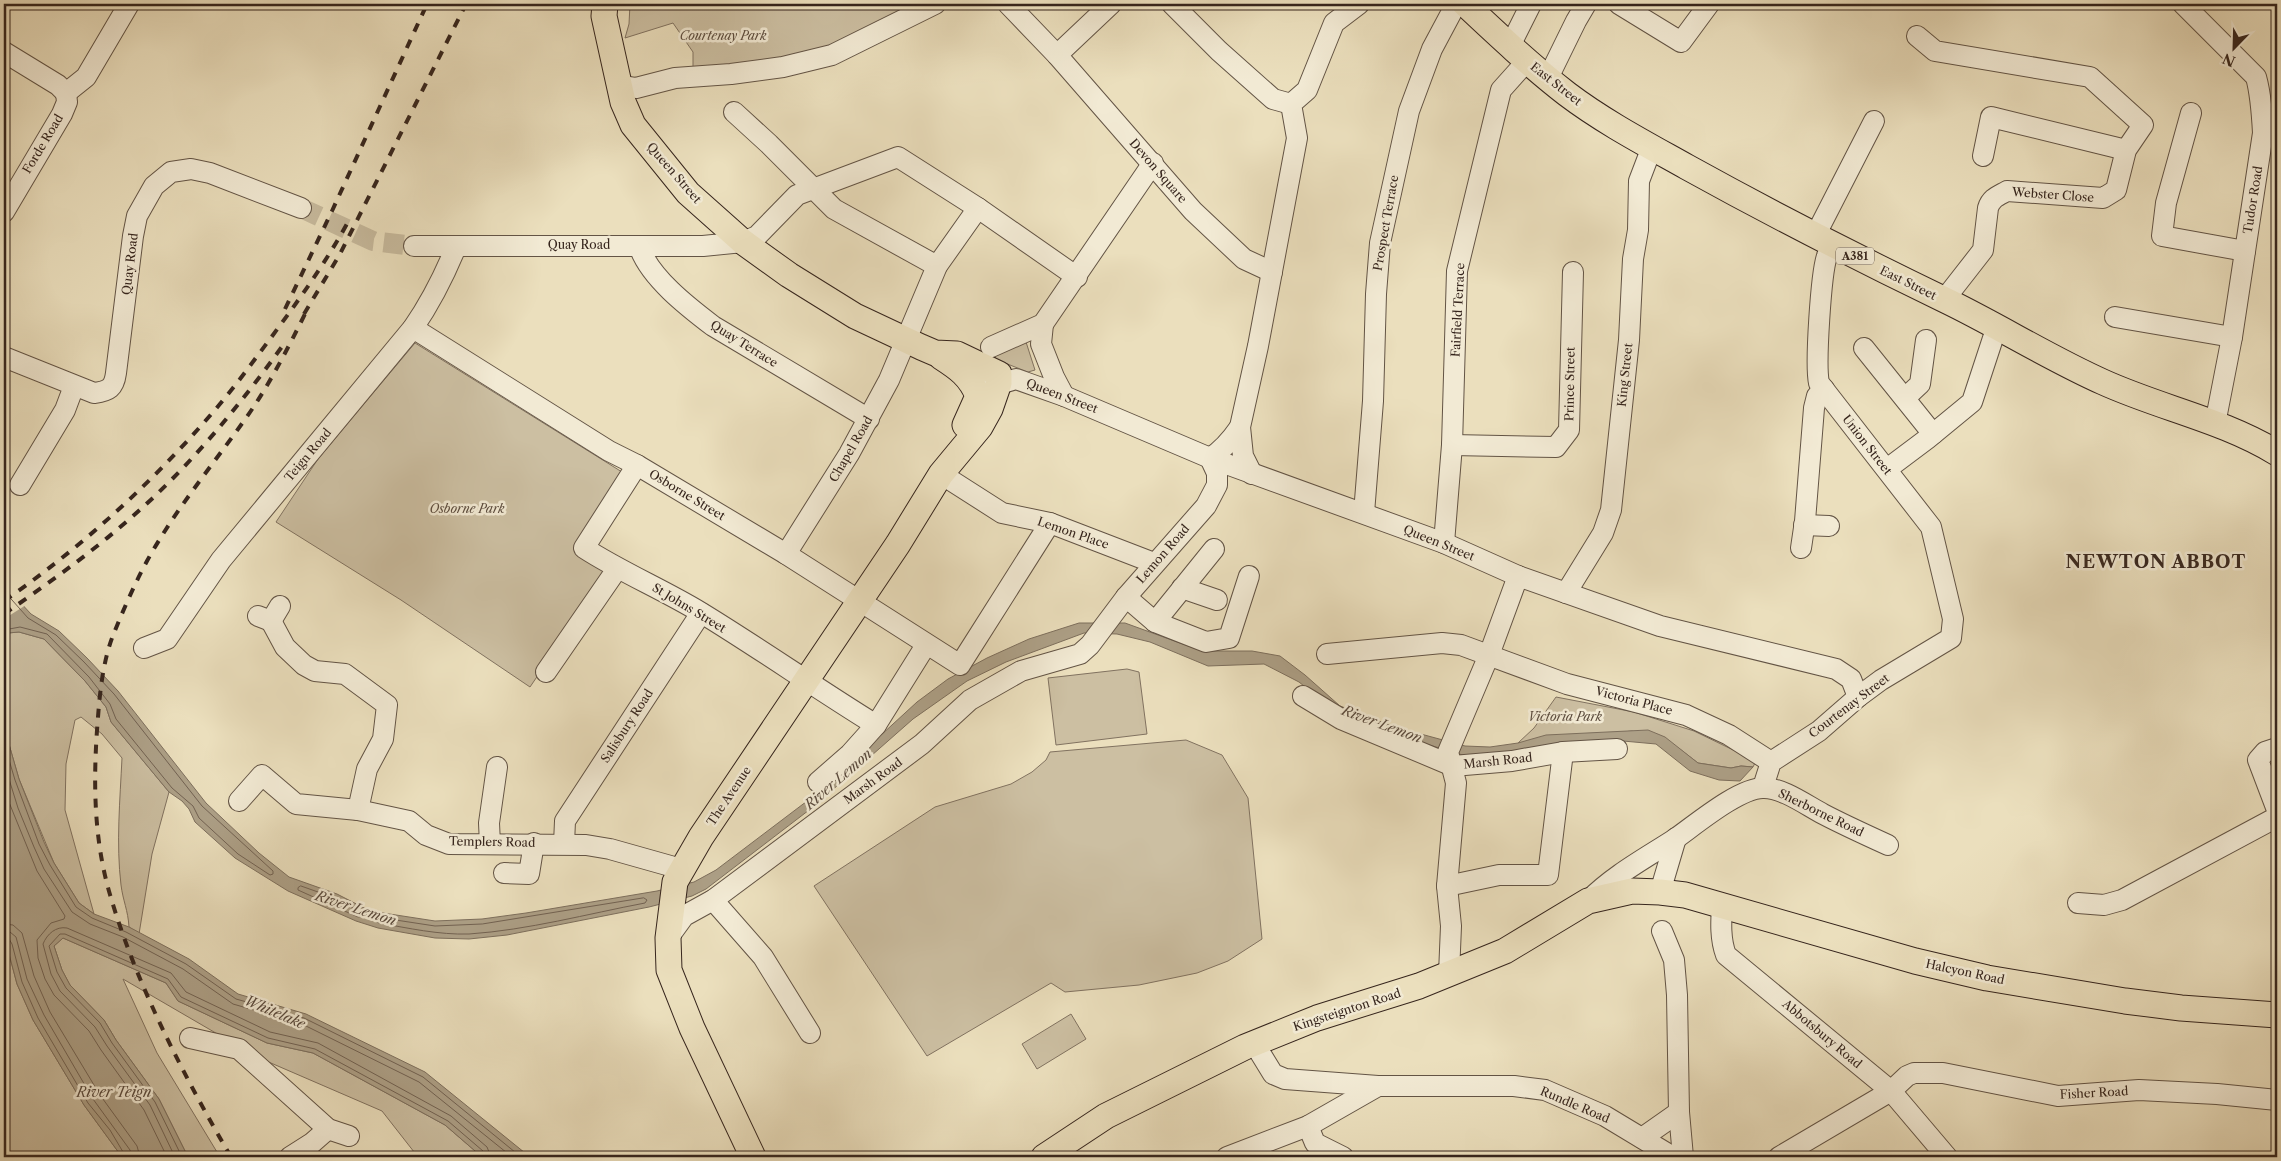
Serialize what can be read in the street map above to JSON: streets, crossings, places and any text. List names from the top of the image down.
{
  "streets": {
    "main road": [
      "East Street",
      "Queen Street",
      "A381",
      "The Avenue",
      "Halcyon Road",
      "Kingsteignton Road"
    ],
    "street": [
      "Forde Road",
      "Devon Square",
      "Webster Close",
      "Tudor Road",
      "Prospect Terrace",
      "Quay Road",
      "Fairfield Terrace",
      "Quay Terrace",
      "King Street",
      "Prince Street",
      "Union Street",
      "Chapel Road",
      "Teign Road",
      "Osborne Street",
      "Lemon Place",
      "Lemon Road",
      "St Johns Street",
      "Victoria Place",
      "Courtenay Street",
      "Salisbury Road",
      "Marsh Road",
      "Sherborne Road",
      "Templers Road",
      "Abbotsbury Road",
      "Fisher Road",
      "Rundle Road"
    ]
  },
  "crossings": [
    ["East Street", "Webster Close"],
    ["East Street", "Tudor Road"],
    ["East Street", "Fairfield Terrace"],
    ["East Street", "King Street"],
    ["East Street", "Union Street"],
    ["Queen Street", "Prospect Terrace"],
    ["Queen Street", "Quay Road"],
    ["Queen Street", "Fairfield Terrace"],
    ["Queen Street", "King Street"],
    ["Queen Street", "Chapel Road"],
    ["Queen Street", "Lemon Road"],
    ["Queen Street", "Courtenay Street"],
    ["Queen Street", "The Avenue"],
    ["Quay Road", "Quay Terrace"],
    ["Quay Road", "Teign Road"],
    ["Fairfield Terrace", "Prince Street"],
    ["Quay Terrace", "Chapel Road"],
    ["Union Street", "Courtenay Street"],
    ["Chapel Road", "Osborne Street"],
    ["Teign Road", "Osborne Street"],
    ["Osborne Street", "Lemon Place"],
    ["Osborne Street", "St Johns Street"],
    ["Osborne Street", "The Avenue"],
    ["Lemon Place", "Lemon Road"],
    ["Lemon Place", "The Avenue"],
    ["Lemon Road", "Marsh Road"],
    ["St Johns Street", "Salisbury Road"],
    ["St Johns Street", "The Avenue"],
    ["Victoria Place", "Courtenay Street"],
    ["Salisbury Road", "Templers Road"],
    ["Marsh Road", "The Avenue"],
    ["The Avenue", "Templers Road"],
    ["Sherborne Road", "Kingsteignton Road"],
    ["Halcyon Road", "Kingsteignton Road"],
    ["Halcyon Road", "Abbotsbury Road"],
    ["Kingsteignton Road", "Rundle Road"],
    ["Abbotsbury Road", "Fisher Road"]
  ],
  "districts": ["NEWTON ABBOT"],
  "water": ["River Lemon", "Whitelake", "River Teign"],
  "parks": ["Courtenay Park", "Osborne Park", "Victoria Park"],
  "north": "bottom left"
}
